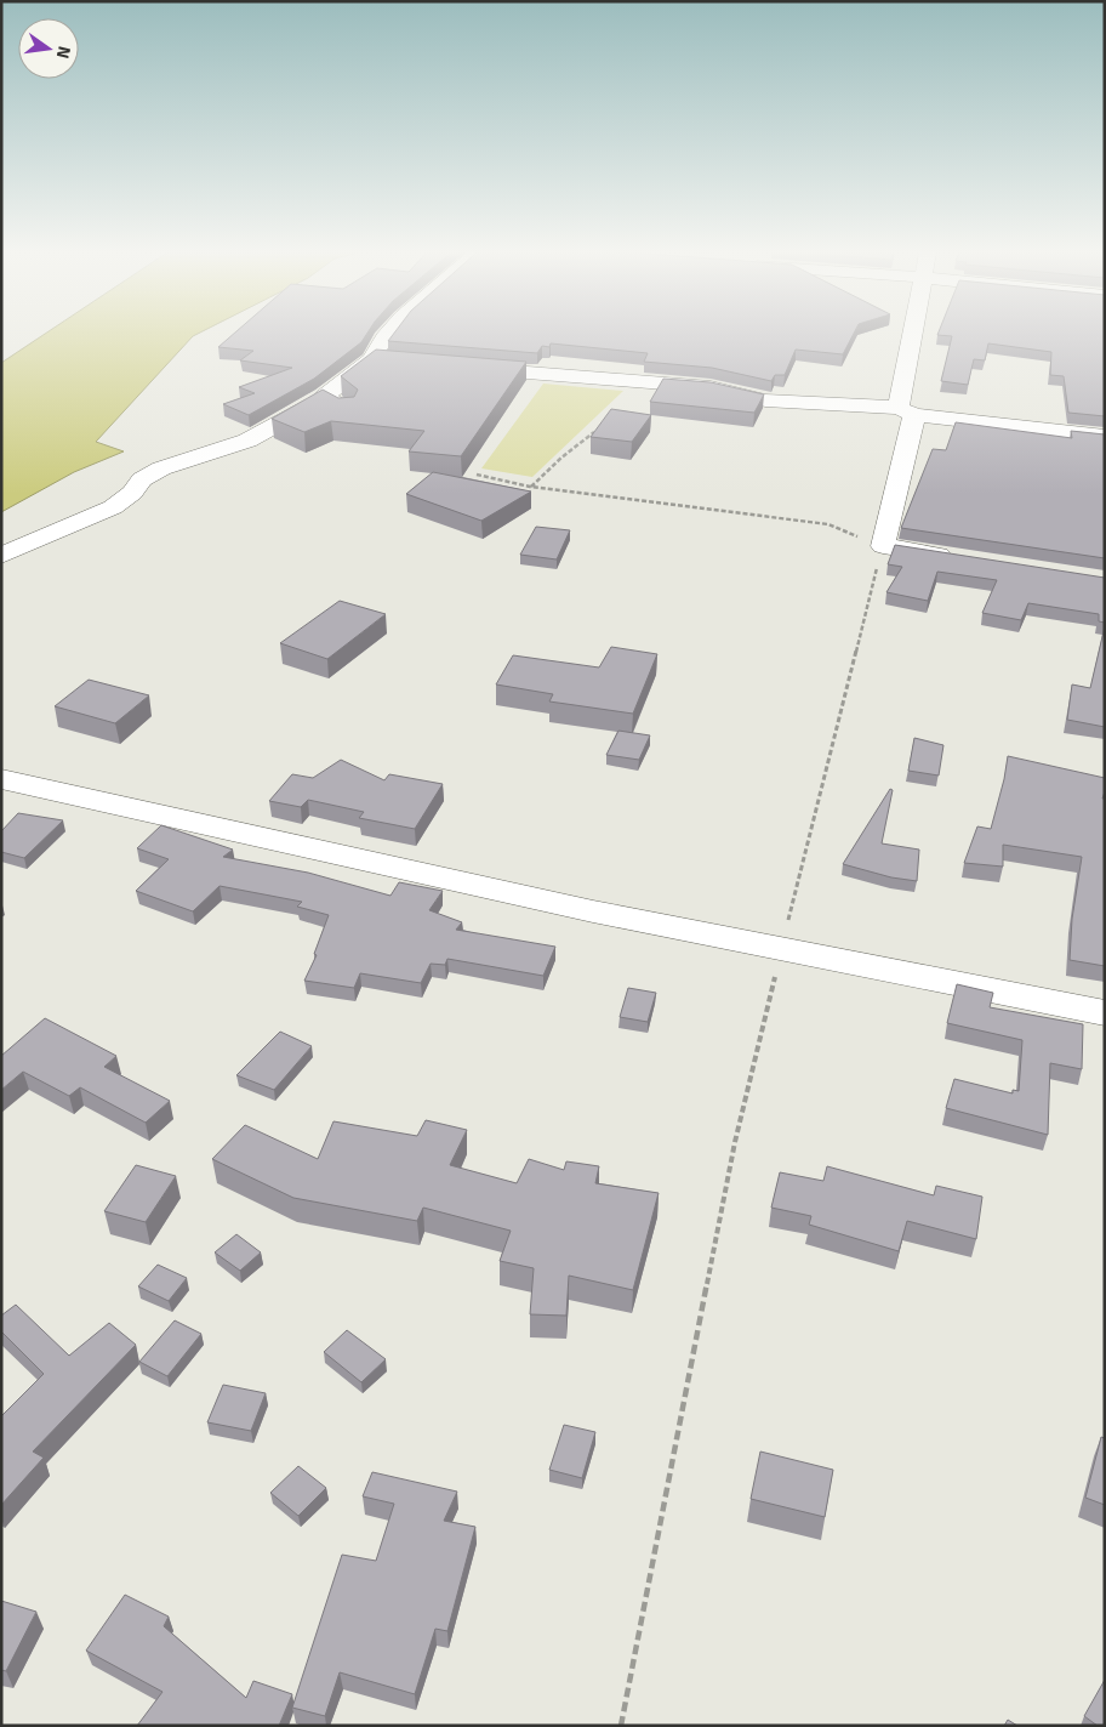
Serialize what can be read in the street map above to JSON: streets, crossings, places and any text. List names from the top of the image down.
{
  "north": "right"
}
